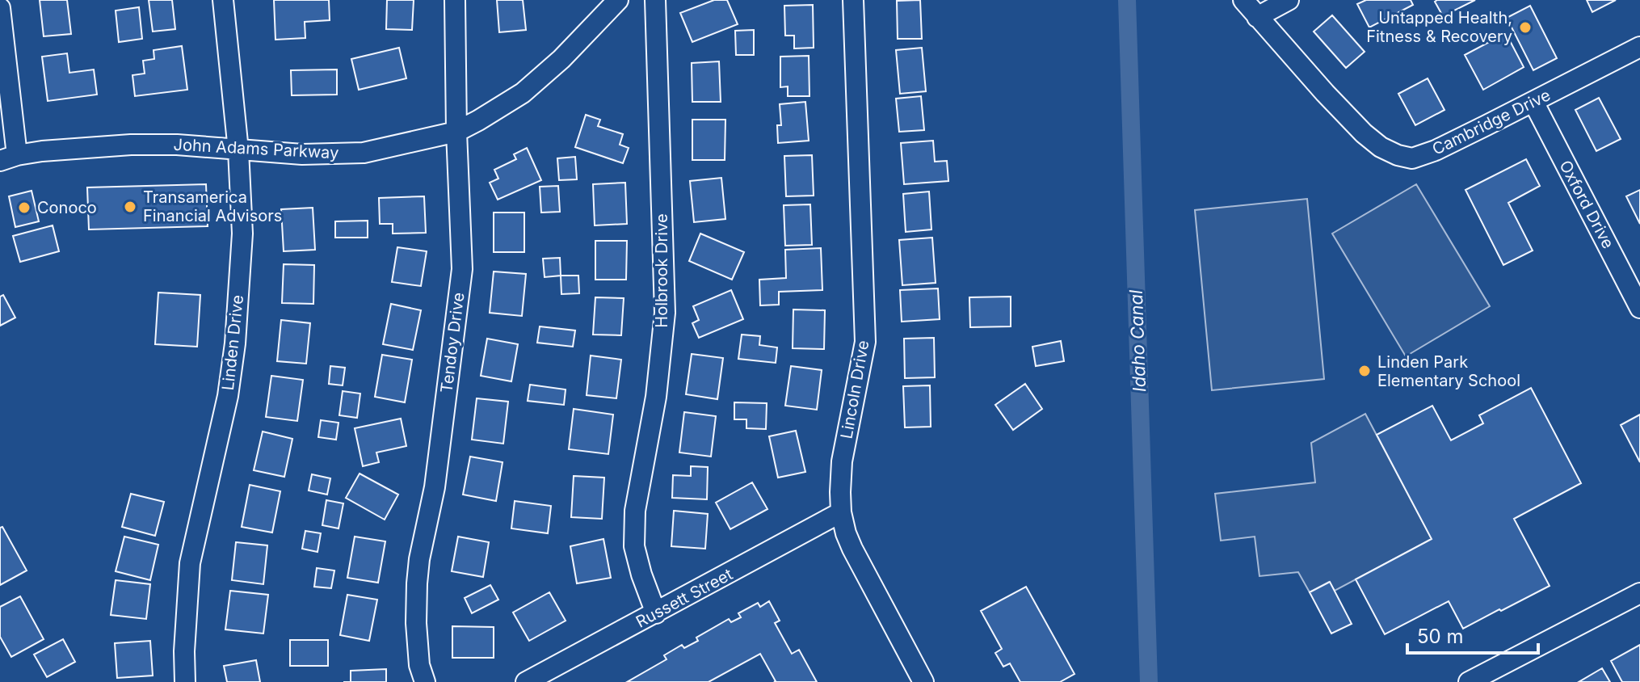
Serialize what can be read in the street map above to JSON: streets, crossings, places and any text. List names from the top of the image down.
{
  "streets": {
    "street": [
      "Cambridge Drive",
      "John Adams Parkway",
      "Oxford Drive",
      "Holbrook Drive",
      "Linden Drive",
      "Tendoy Drive",
      "Lincoln Drive",
      "Russett Street"
    ]
  },
  "crossings": [
    ["Cambridge Drive", "Oxford Drive"],
    ["John Adams Parkway", "Linden Drive"],
    ["John Adams Parkway", "Tendoy Drive"],
    ["Holbrook Drive", "Russett Street"],
    ["Lincoln Drive", "Russett Street"]
  ],
  "water": ["Idaho Canal"],
  "places": [
    "Untapped Health, Fitness & Recovery",
    "Transamerica Financial Advisors",
    "Conoco",
    "Linden Park Elementary School"
  ],
  "scale_bar": "50 m"
}
